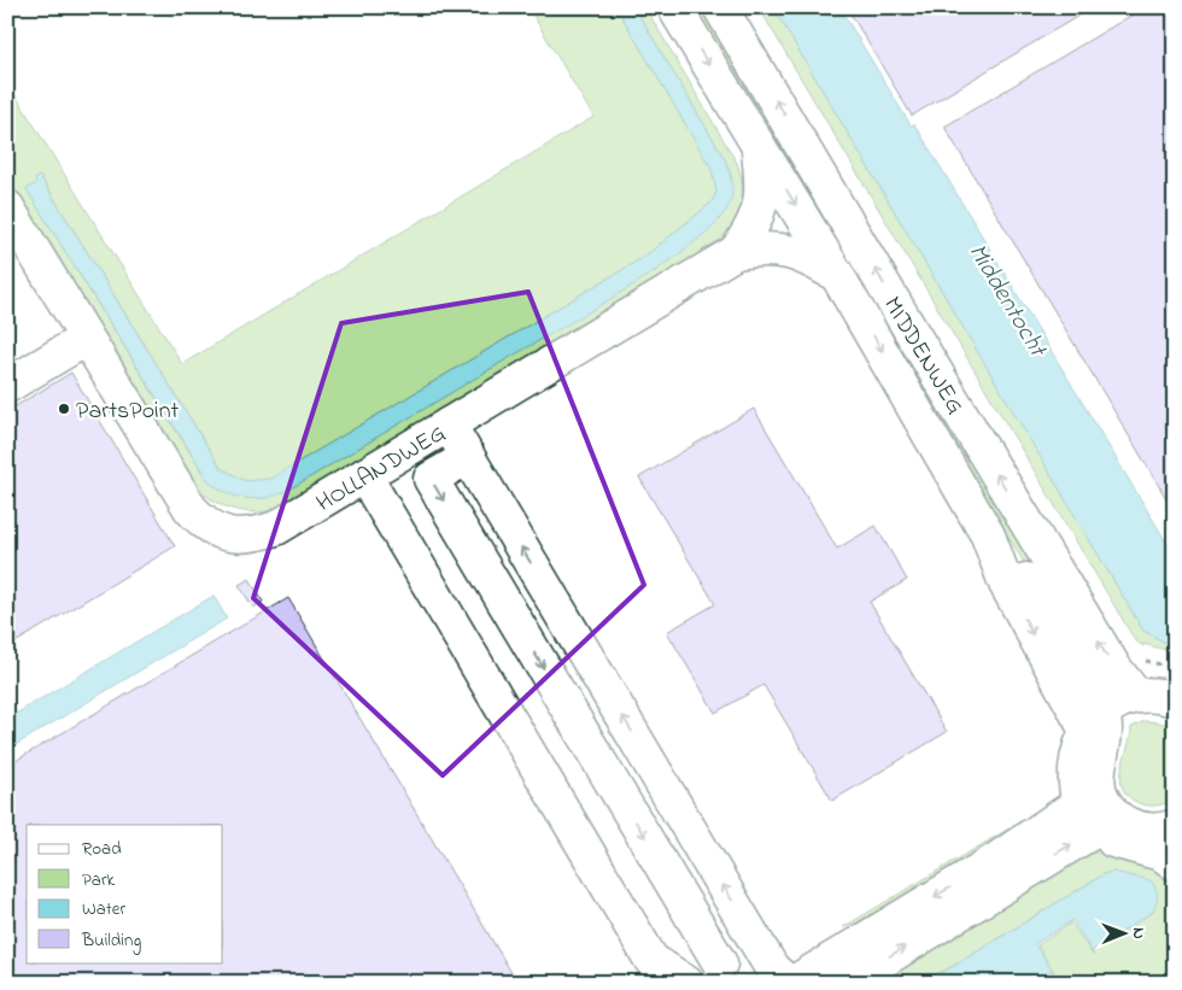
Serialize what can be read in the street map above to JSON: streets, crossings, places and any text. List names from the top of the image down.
{
  "streets": {
    "main road": ["MIDDENWEG", "HOLLANDWEG"]
  },
  "crossings": [
    ["MIDDENWEG", "HOLLANDWEG"]
  ],
  "water": ["Middentocht"],
  "places": ["PartsPoint"],
  "legend": [
    "Road",
    "Park",
    "Water",
    "Building"
  ],
  "north": "right"
}
